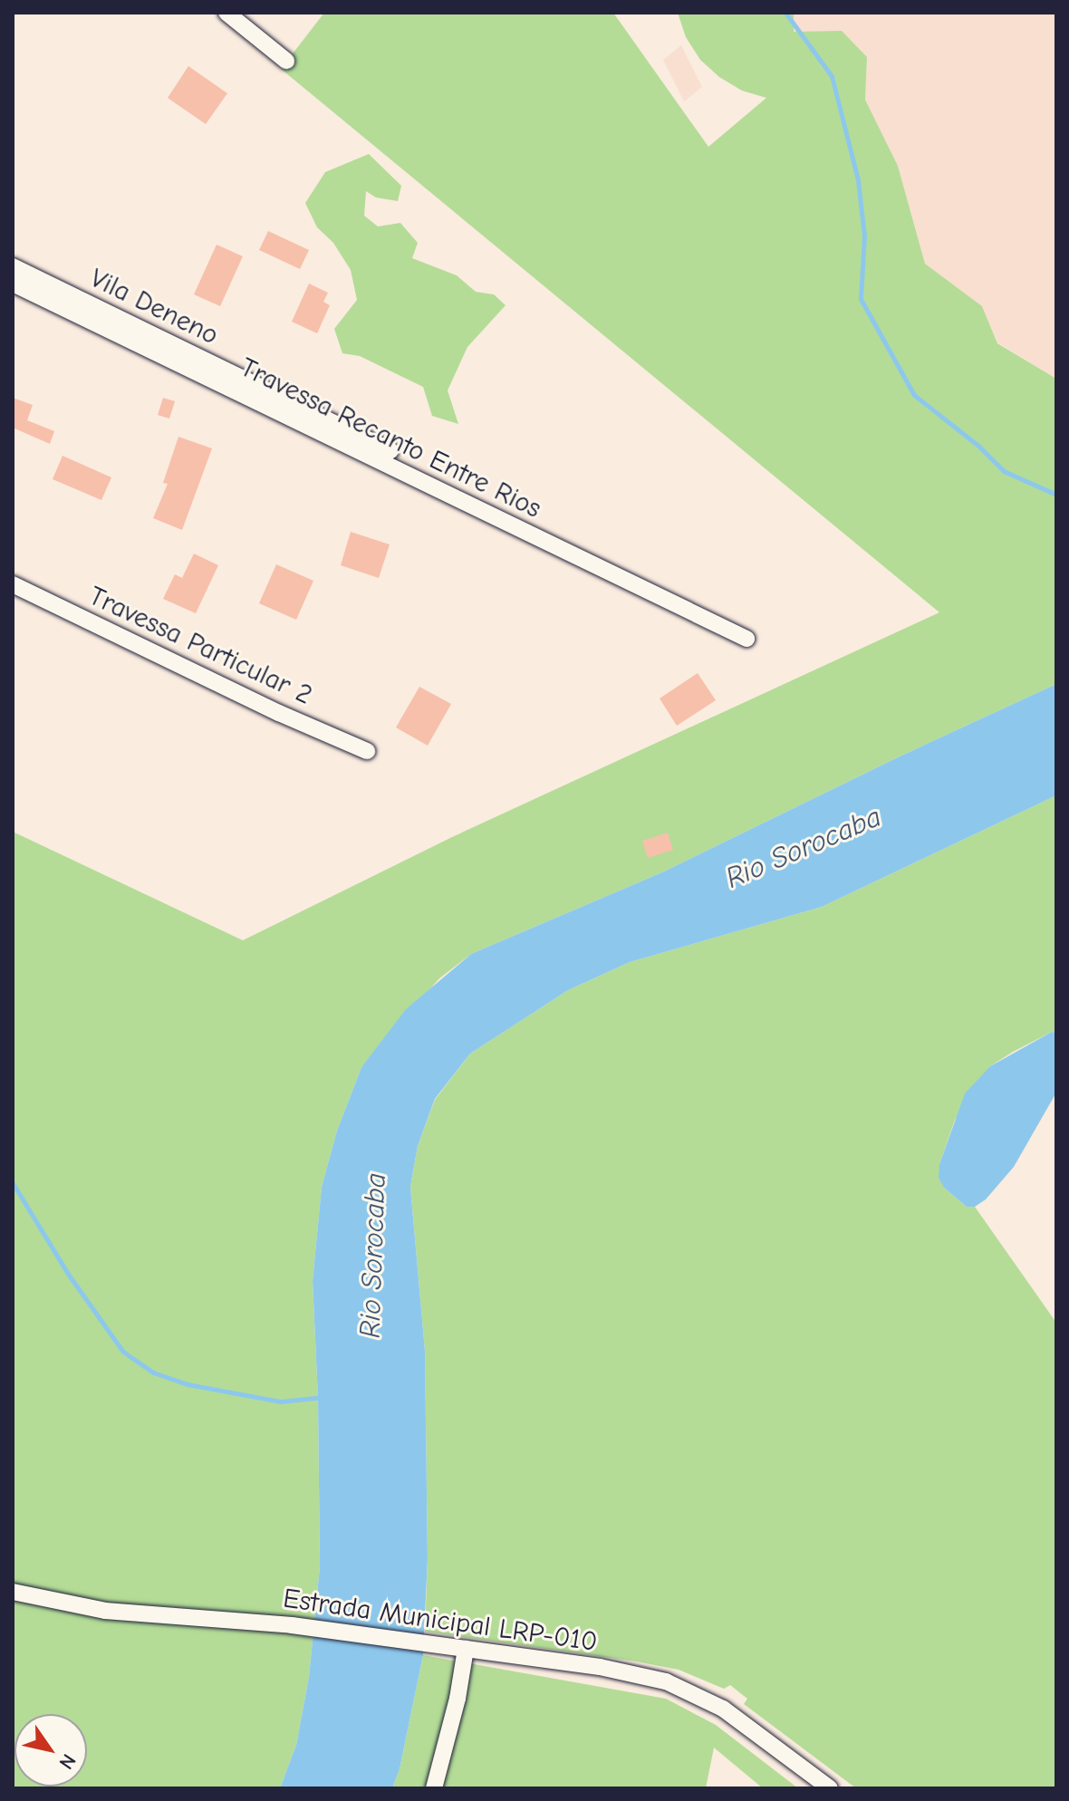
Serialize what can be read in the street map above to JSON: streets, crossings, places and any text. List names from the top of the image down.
{
  "streets": {
    "street": [
      "Vila Deneno",
      "Travessa Recanto Entre Rios",
      "Travessa Particular 2",
      "Estrada Municipal LRP-010"
    ]
  },
  "water": ["Rio Sorocaba"],
  "north": "bottom right"
}
